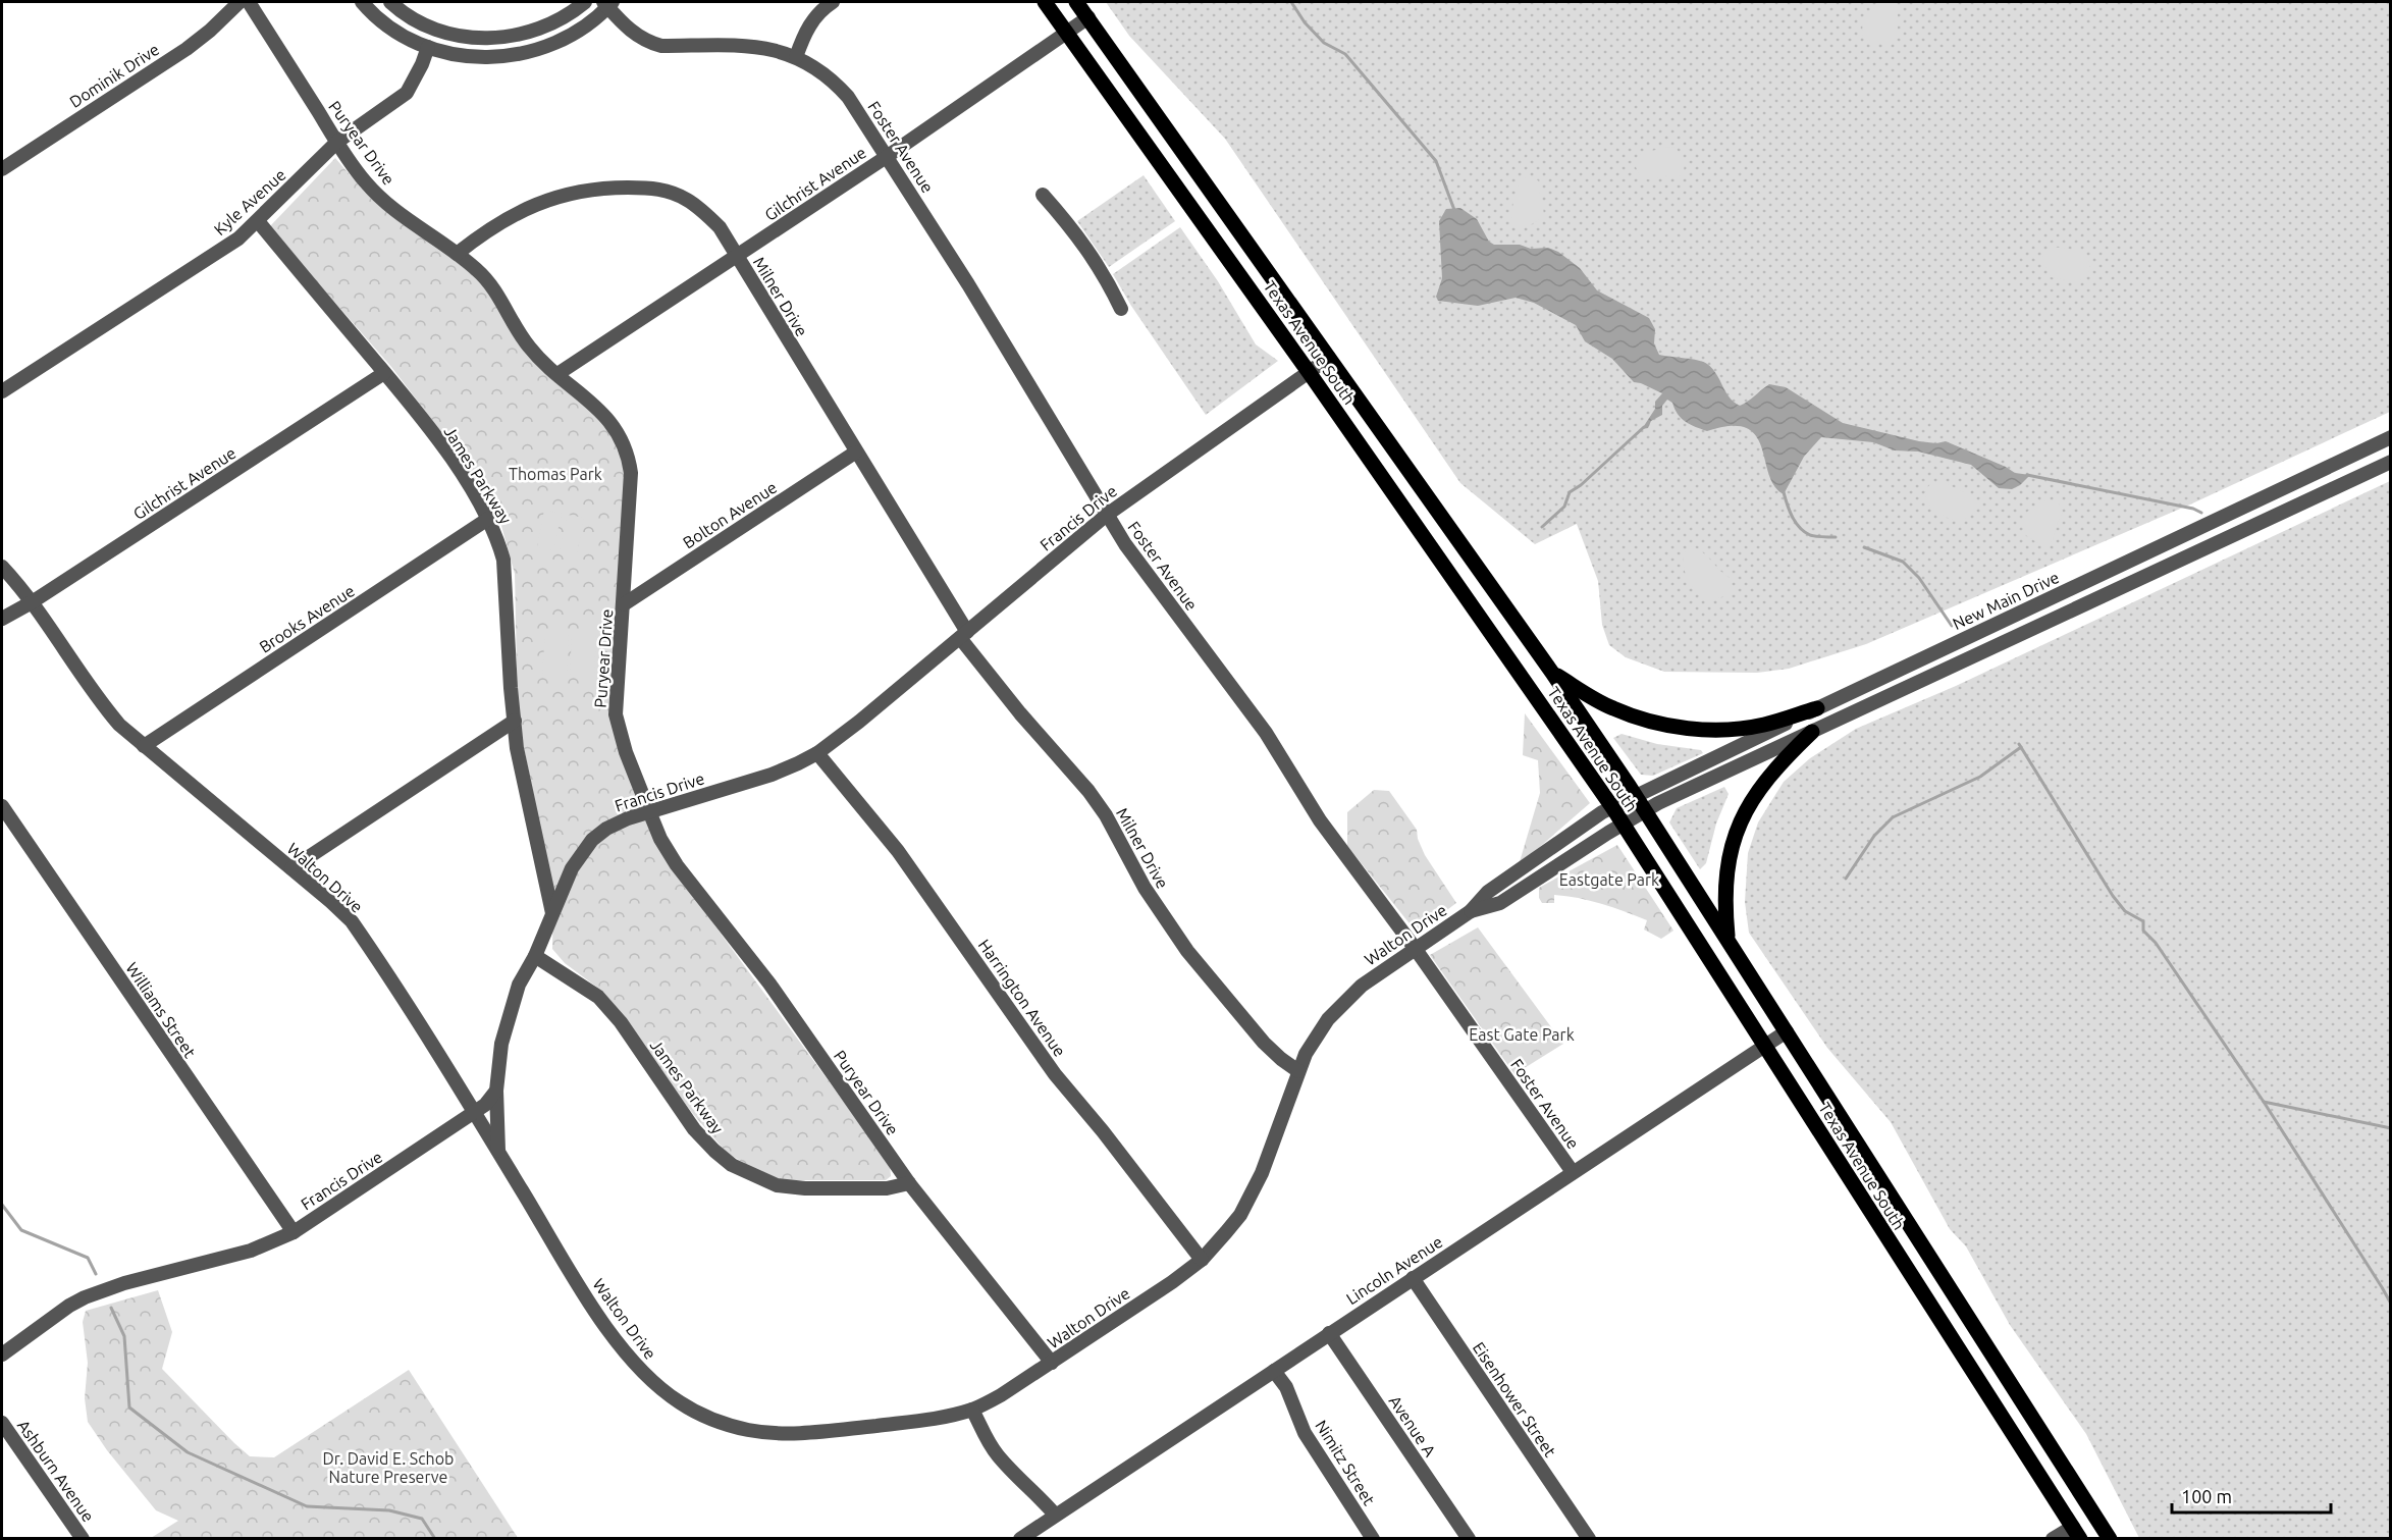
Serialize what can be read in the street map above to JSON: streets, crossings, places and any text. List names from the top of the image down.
{
  "streets": {
    "main road": ["Texas Avenue South"],
    "street": [
      "Dominik Drive",
      "Puryear Drive",
      "Foster Avenue",
      "Gilchrist Avenue",
      "Kyle Avenue",
      "Milner Drive",
      "James Parkway",
      "Bolton Avenue",
      "Francis Drive",
      "New Main Drive",
      "Brooks Avenue",
      "Walton Drive",
      "Harrington Avenue",
      "Williams Street",
      "Lincoln Avenue",
      "Eisenhower Street",
      "Avenue A",
      "Nimitz Street",
      "Ashburn Avenue"
    ]
  },
  "crossings": [
    ["Puryear Drive", "Gilchrist Avenue"],
    ["Puryear Drive", "Kyle Avenue"],
    ["Puryear Drive", "Milner Drive"],
    ["Puryear Drive", "James Parkway"],
    ["Puryear Drive", "Bolton Avenue"],
    ["Puryear Drive", "Francis Drive"],
    ["Puryear Drive", "Walton Drive"],
    ["Foster Avenue", "Gilchrist Avenue"],
    ["Foster Avenue", "Francis Drive"],
    ["Foster Avenue", "Walton Drive"],
    ["Foster Avenue", "Lincoln Avenue"],
    ["Gilchrist Avenue", "Milner Drive"],
    ["Gilchrist Avenue", "Texas Avenue South"],
    ["Gilchrist Avenue", "James Parkway"],
    ["Gilchrist Avenue", "Walton Drive"],
    ["Kyle Avenue", "James Parkway"],
    ["Milner Drive", "Bolton Avenue"],
    ["Milner Drive", "Francis Drive"],
    ["Milner Drive", "Walton Drive"],
    ["Texas Avenue South", "Francis Drive"],
    ["Texas Avenue South", "New Main Drive"],
    ["Texas Avenue South", "Walton Drive"],
    ["Texas Avenue South", "Lincoln Avenue"],
    ["James Parkway", "Francis Drive"],
    ["James Parkway", "Brooks Avenue"],
    ["Francis Drive", "Walton Drive"],
    ["Francis Drive", "Harrington Avenue"],
    ["Francis Drive", "Williams Street"],
    ["New Main Drive", "Walton Drive"],
    ["Brooks Avenue", "Walton Drive"],
    ["Walton Drive", "Harrington Avenue"],
    ["Lincoln Avenue", "Eisenhower Street"],
    ["Lincoln Avenue", "Avenue A"],
    ["Lincoln Avenue", "Nimitz Street"]
  ],
  "parks": [
    "Thomas Park",
    "Eastgate Park",
    "East Gate Park",
    "Dr. David E. Schob Nature Preserve"
  ],
  "scale_bar": "100 m"
}
